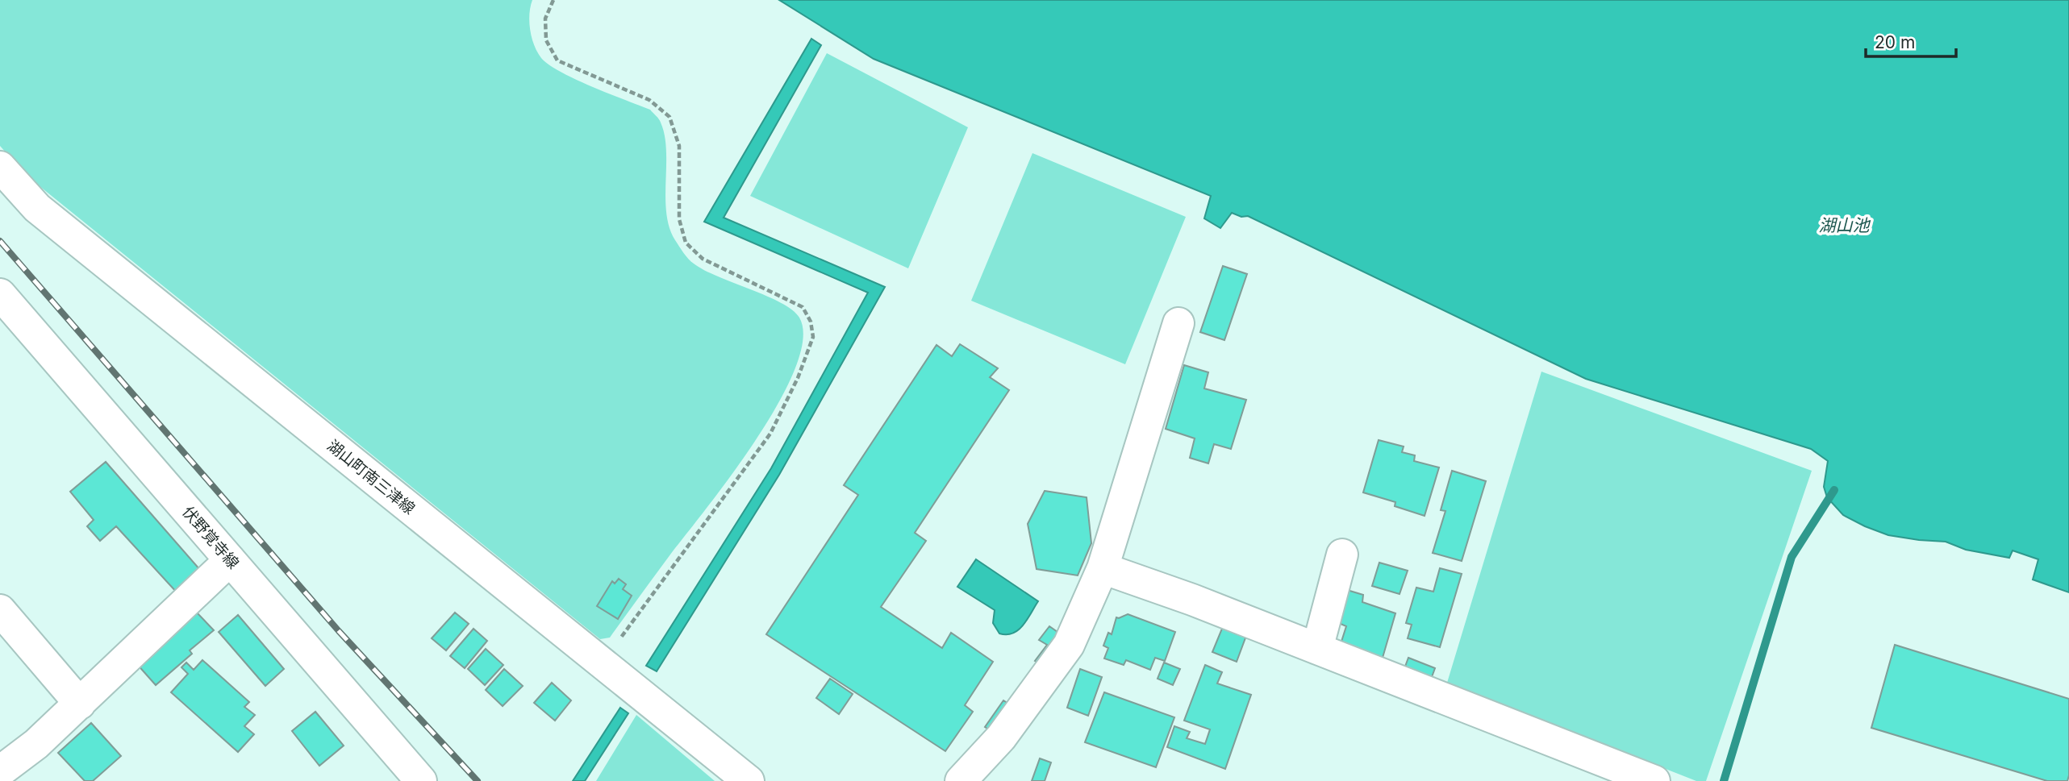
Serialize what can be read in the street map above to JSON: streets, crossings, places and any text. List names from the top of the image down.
{
  "streets": {
    "street": ["湖山町南三津線", "伏野覚寺線"]
  },
  "water": ["湖山池"],
  "scale_bar": "20 m"
}
